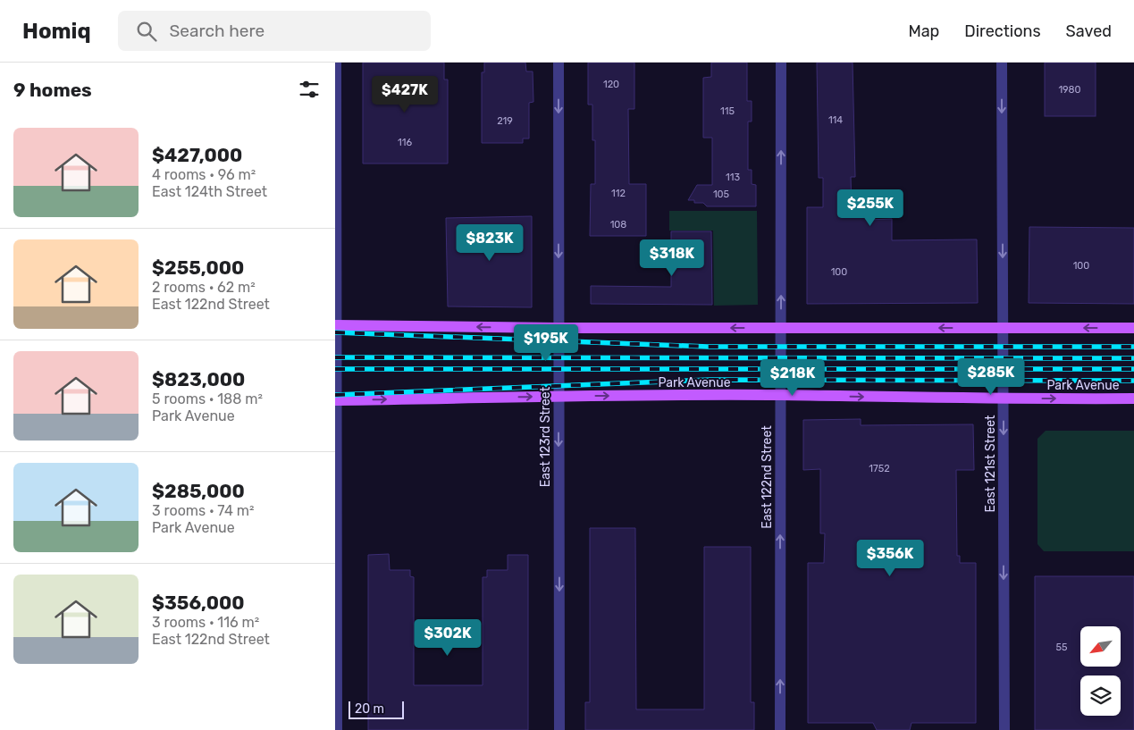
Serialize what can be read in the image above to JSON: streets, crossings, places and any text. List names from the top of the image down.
{
  "streets": {
    "main road": ["Park Avenue"],
    "street": ["East 123rd Street", "East 121st Street", "East 122nd Street"]
  },
  "crossings": [
    ["Park Avenue", "East 123rd Street"],
    ["Park Avenue", "East 121st Street"],
    ["Park Avenue", "East 122nd Street"]
  ],
  "one_way": ["East 123rd Street", "East 121st Street", "East 122nd Street"],
  "house_numbers": [
    "120",
    "1980",
    "115",
    "114",
    "219",
    "116",
    "113",
    "112",
    "105",
    "108",
    "100",
    "100",
    "1752",
    "55"
  ],
  "scale_bar": "20 m",
  "north": "bottom left",
  "page": {
    "header": "Homiq",
    "search": "Search here",
    "nav": ["Map", "Directions", "Saved"],
    "heading": "9 homes",
    "price": [
      "$427K",
      "$255K",
      "$823K",
      "$318K",
      "$195K",
      "$285K",
      "$218K",
      "$356K",
      "$302K"
    ],
    "list": [
      {
        "name": "$427,000",
        "note": "4 rooms · 96 m² · East 124th Street"
      },
      {
        "name": "$255,000",
        "note": "2 rooms · 62 m² · East 122nd Street"
      },
      {
        "name": "$823,000",
        "note": "5 rooms · 188 m² · Park Avenue"
      },
      {
        "name": "$285,000",
        "note": "3 rooms · 74 m² · Park Avenue"
      },
      {
        "name": "$356,000",
        "note": "3 rooms · 116 m² · East 122nd Street"
      }
    ],
    "scale": "20 m"
  }
}
